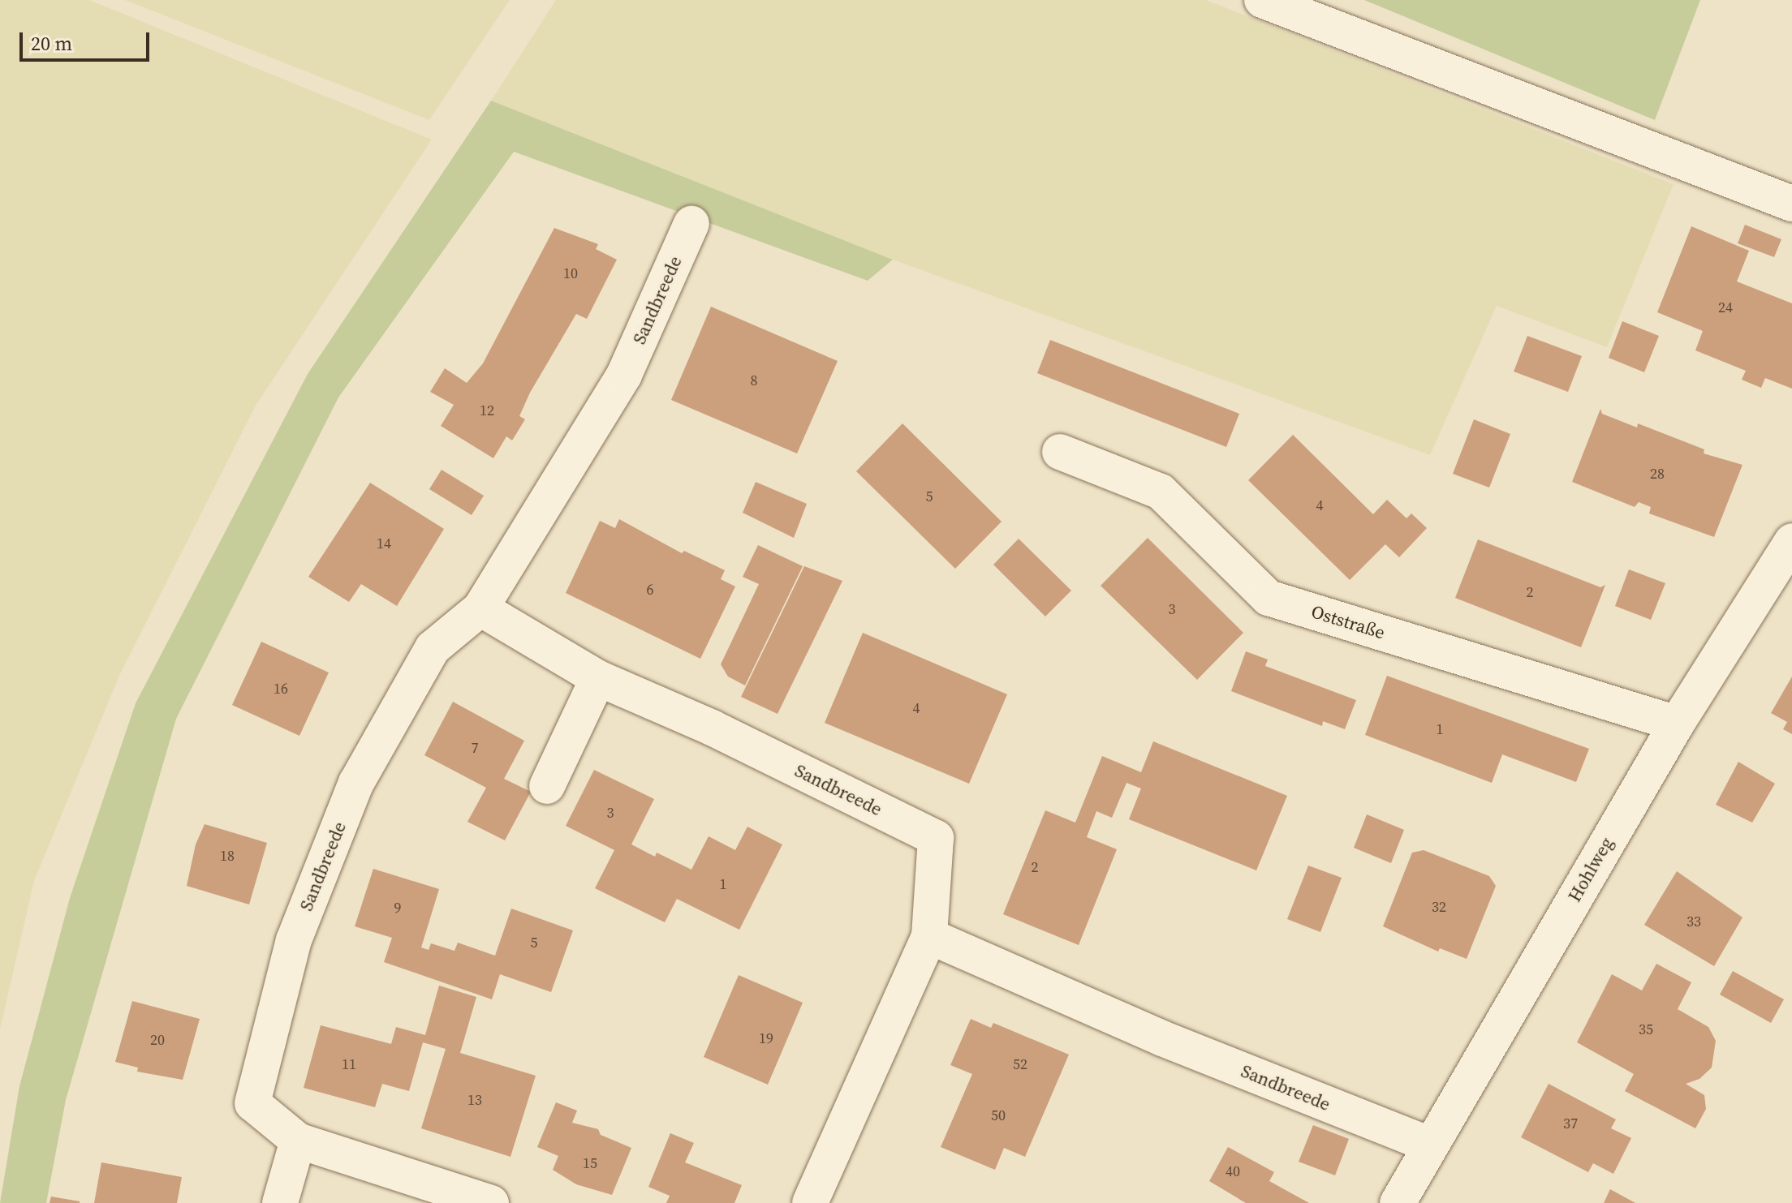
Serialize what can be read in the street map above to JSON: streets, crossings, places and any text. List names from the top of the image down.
{
  "streets": {
    "street": ["Sandbreede", "Oststraße", "Hohlweg"]
  },
  "crossings": [
    ["Sandbreede", "Hohlweg"],
    ["Oststraße", "Hohlweg"]
  ],
  "house_numbers": [
    "10",
    "24",
    "8",
    "12",
    "28",
    "5",
    "4",
    "14",
    "6",
    "2",
    "3",
    "16",
    "4",
    "1",
    "7",
    "3",
    "18",
    "2",
    "1",
    "32",
    "9",
    "33",
    "5",
    "35",
    "19",
    "20",
    "11",
    "52",
    "13",
    "50",
    "37",
    "15",
    "40"
  ],
  "scale_bar": "20 m"
}
